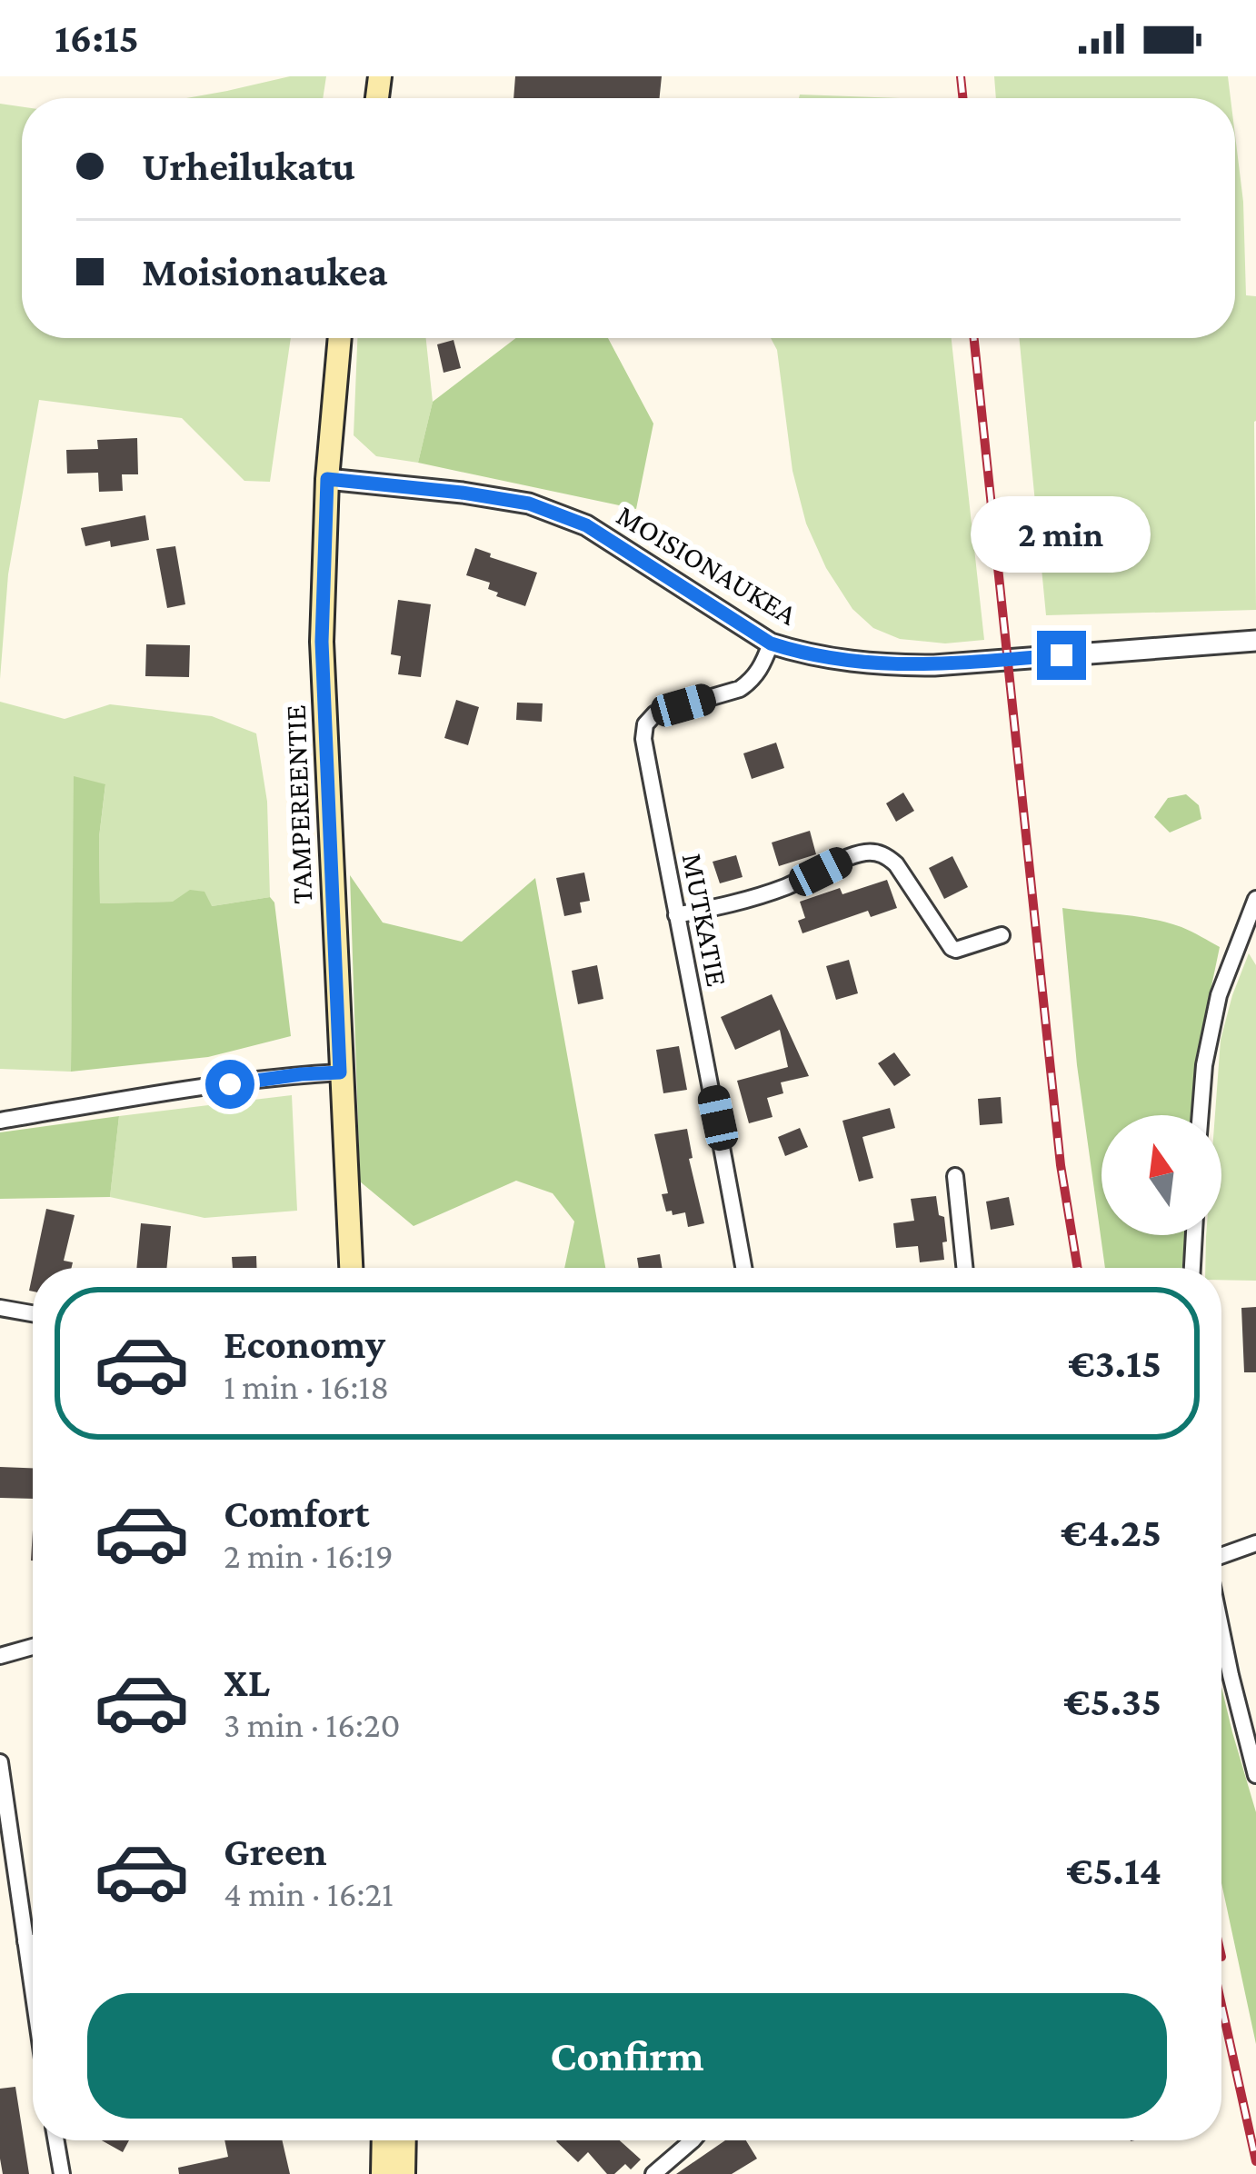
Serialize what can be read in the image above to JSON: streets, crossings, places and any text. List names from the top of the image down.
{
  "streets": {
    "main road": ["TAMPEREENTIE"],
    "street": ["MOISIONAUKEA", "MUTKATIE"]
  },
  "crossings": [
    ["MOISIONAUKEA", "TAMPEREENTIE"],
    ["MOISIONAUKEA", "MUTKATIE"]
  ],
  "north": "top",
  "page": {
    "status": "16:15",
    "banner": ["Urheilukatu", "Moisionaukea"],
    "bubble": "2 min",
    "list": [
      {
        "name": "Economy",
        "note": "1 min · 16:18",
        "value": "€3.15"
      },
      {
        "name": "Comfort",
        "note": "2 min · 16:19",
        "value": "€4.25"
      },
      {
        "name": "XL",
        "note": "3 min · 16:20",
        "value": "€5.35"
      },
      {
        "name": "Green",
        "note": "4 min · 16:21",
        "value": "€5.14"
      }
    ],
    "buttons": "Confirm"
  }
}
